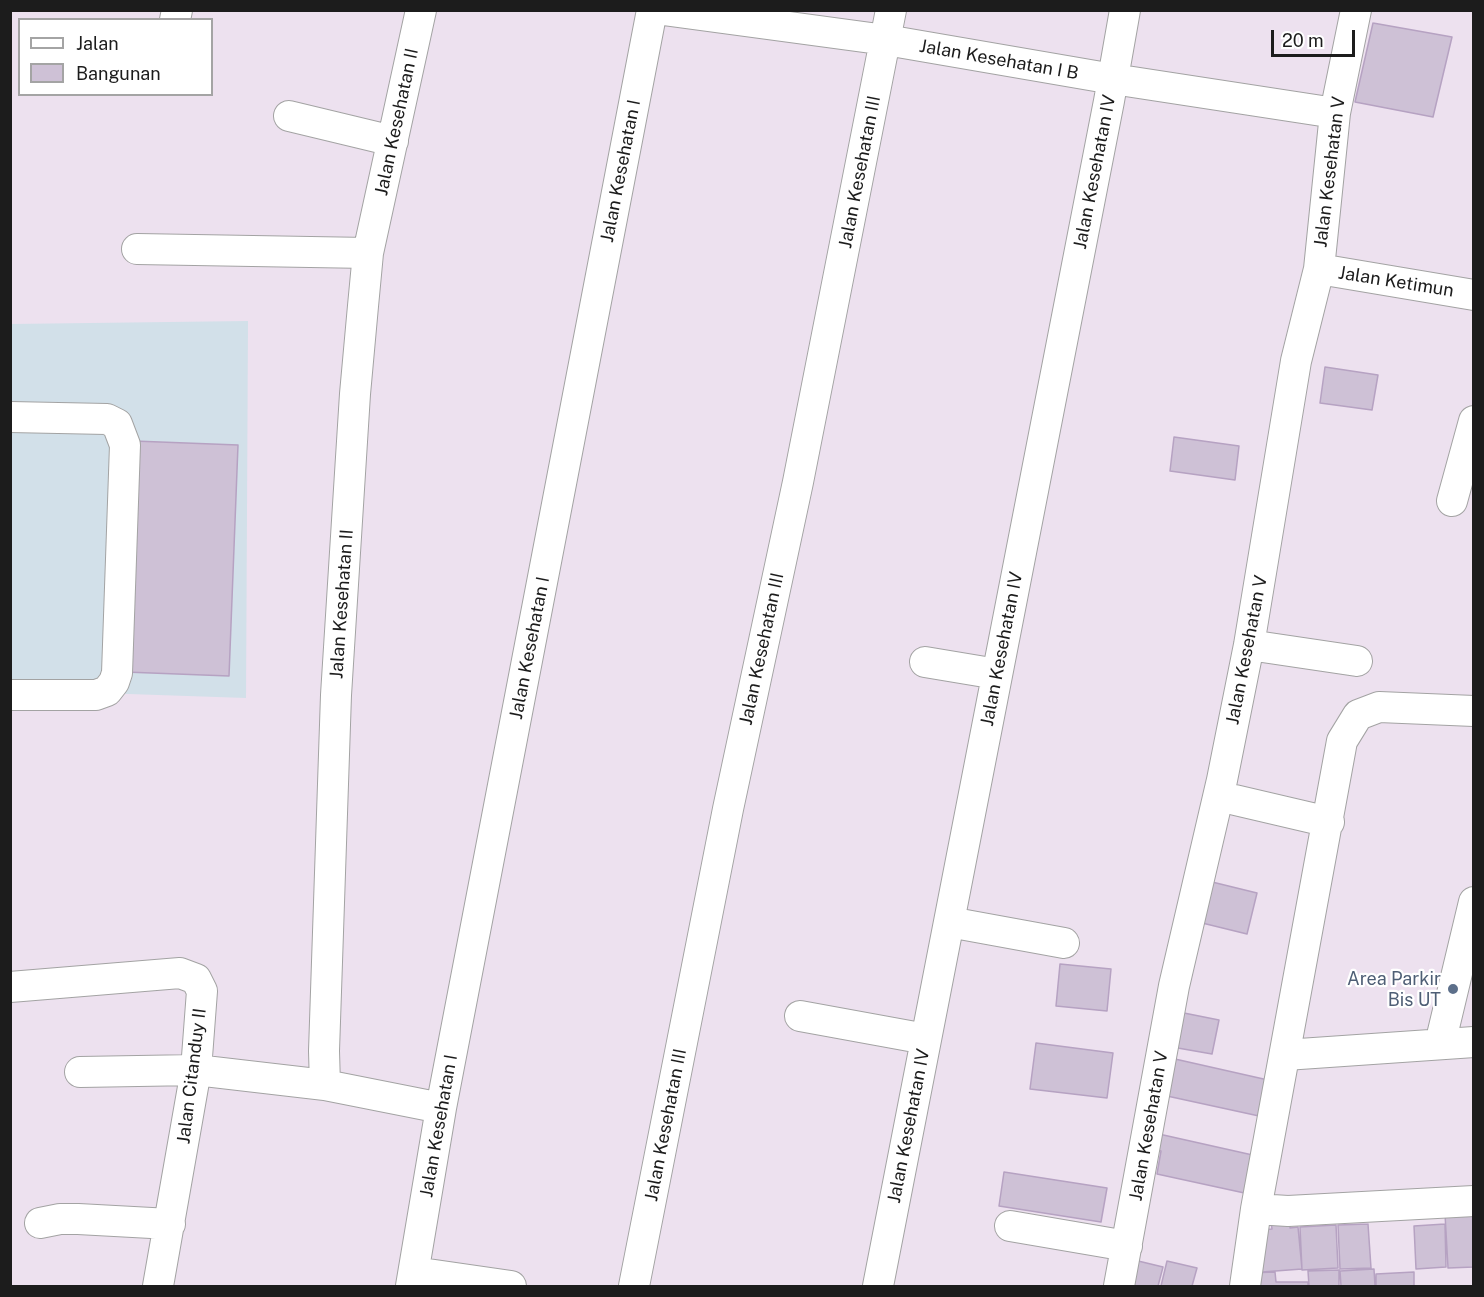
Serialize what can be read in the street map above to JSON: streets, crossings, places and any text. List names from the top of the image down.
{
  "streets": {
    "street": [
      "Jalan Kesehatan I B",
      "Jalan Kesehatan II",
      "Jalan Kesehatan I",
      "Jalan Kesehatan III",
      "Jalan Kesehatan IV",
      "Jalan Kesehatan V",
      "Jalan Ketimun",
      "Jalan Citanduy II"
    ]
  },
  "crossings": [
    ["Jalan Kesehatan I B", "Jalan Kesehatan III"],
    ["Jalan Kesehatan I B", "Jalan Kesehatan IV"],
    ["Jalan Kesehatan I B", "Jalan Kesehatan V"],
    ["Jalan Kesehatan V", "Jalan Ketimun"]
  ],
  "places": ["Area Parkir Bis UT"],
  "legend": ["Jalan", "Bangunan"],
  "scale_bar": "20 m"
}
